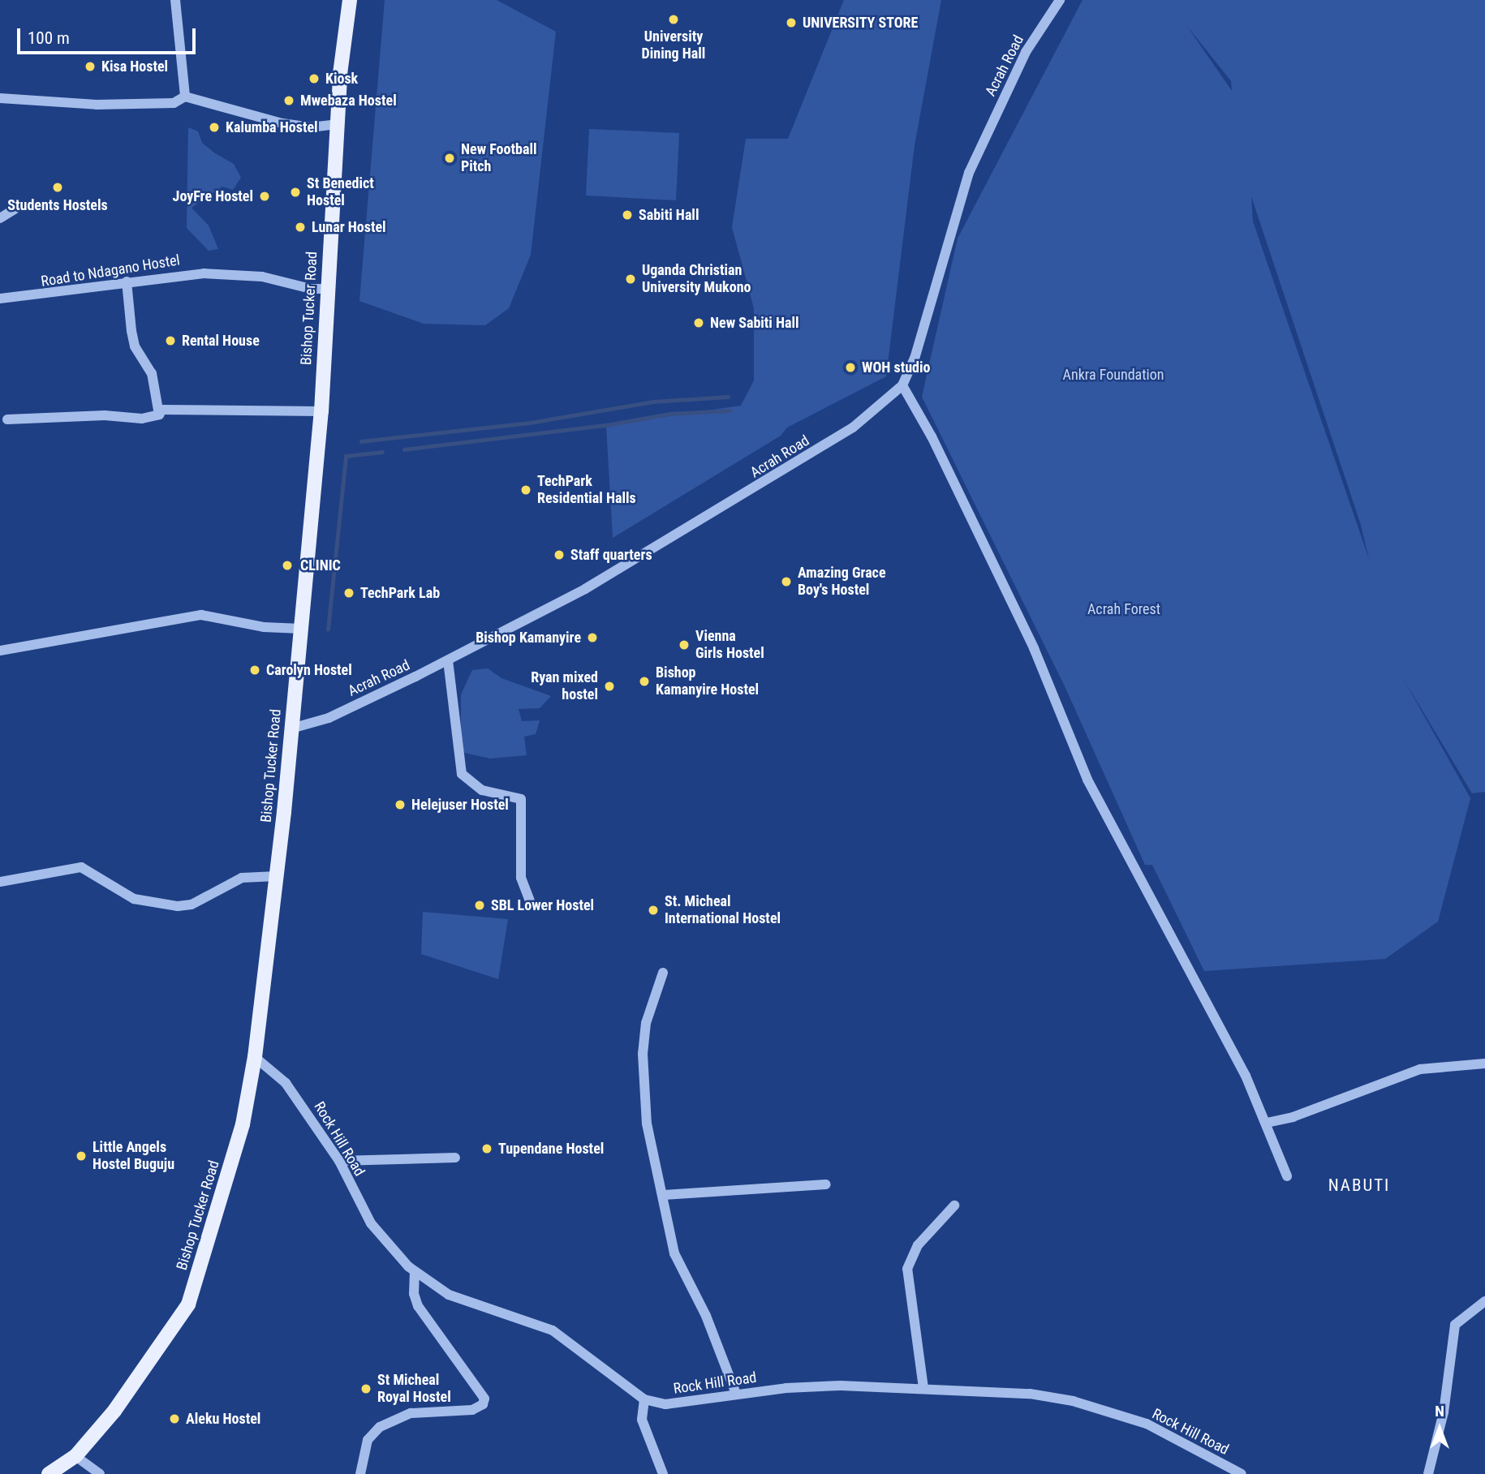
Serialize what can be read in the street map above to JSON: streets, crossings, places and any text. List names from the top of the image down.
{
  "streets": {
    "main road": ["Bishop Tucker Road"],
    "street": ["Acrah Road", "Road to Ndagano Hostel", "Rock Hill Road"]
  },
  "crossings": [
    ["Acrah Road", "Bishop Tucker Road"],
    ["Road to Ndagano Hostel", "Bishop Tucker Road"],
    ["Bishop Tucker Road", "Rock Hill Road"]
  ],
  "districts": ["NABUTI"],
  "parks": ["Ankra Foundation", "Acrah Forest"],
  "places": [
    "University Dining Hall",
    "UNIVERSITY STORE",
    "Kisa Hostel",
    "Kiosk",
    "Mwebaza Hostel",
    "Kalumba Hostel",
    "New Football Pitch",
    "Students Hostels",
    "St Benedict Hostel",
    "JoyFre Hostel",
    "Sabiti Hall",
    "Lunar Hostel",
    "Uganda Christian University Mukono",
    "New Sabiti Hall",
    "Rental House",
    "WOH studio",
    "TechPark Residential Halls",
    "Staff quarters",
    "CLINIC",
    "Amazing Grace Boy's Hostel",
    "TechPark Lab",
    "Bishop Kamanyire",
    "Vienna Girls Hostel",
    "Carolyn Hostel",
    "Bishop Kamanyire Hostel",
    "Ryan mixed hostel",
    "Helejuser Hostel",
    "SBL Lower Hostel",
    "St. Micheal International Hostel",
    "Tupendane Hostel",
    "Little Angels Hostel Buguju",
    "St Micheal Royal Hostel",
    "Aleku Hostel"
  ],
  "scale_bar": "100 m",
  "north": "top"
}
